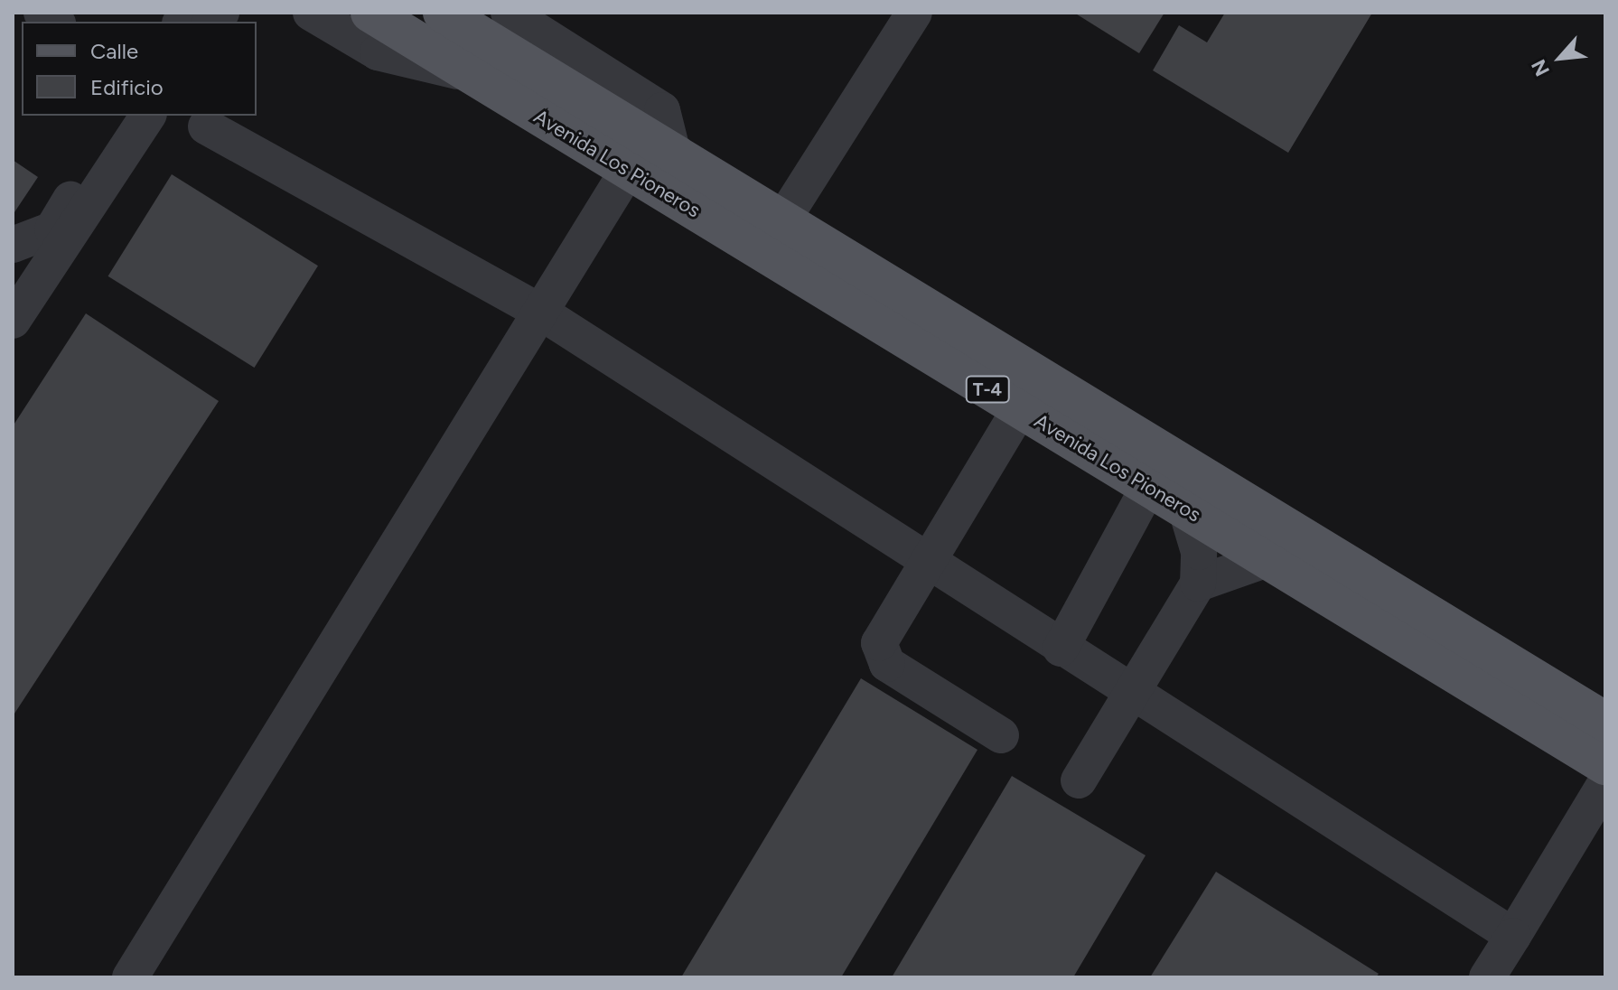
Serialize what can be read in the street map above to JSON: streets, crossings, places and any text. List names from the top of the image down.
{
  "streets": {
    "main road": ["Avenida Los Pioneros", "T-4"]
  },
  "legend": ["Calle", "Edificio"],
  "north": "bottom left"
}
